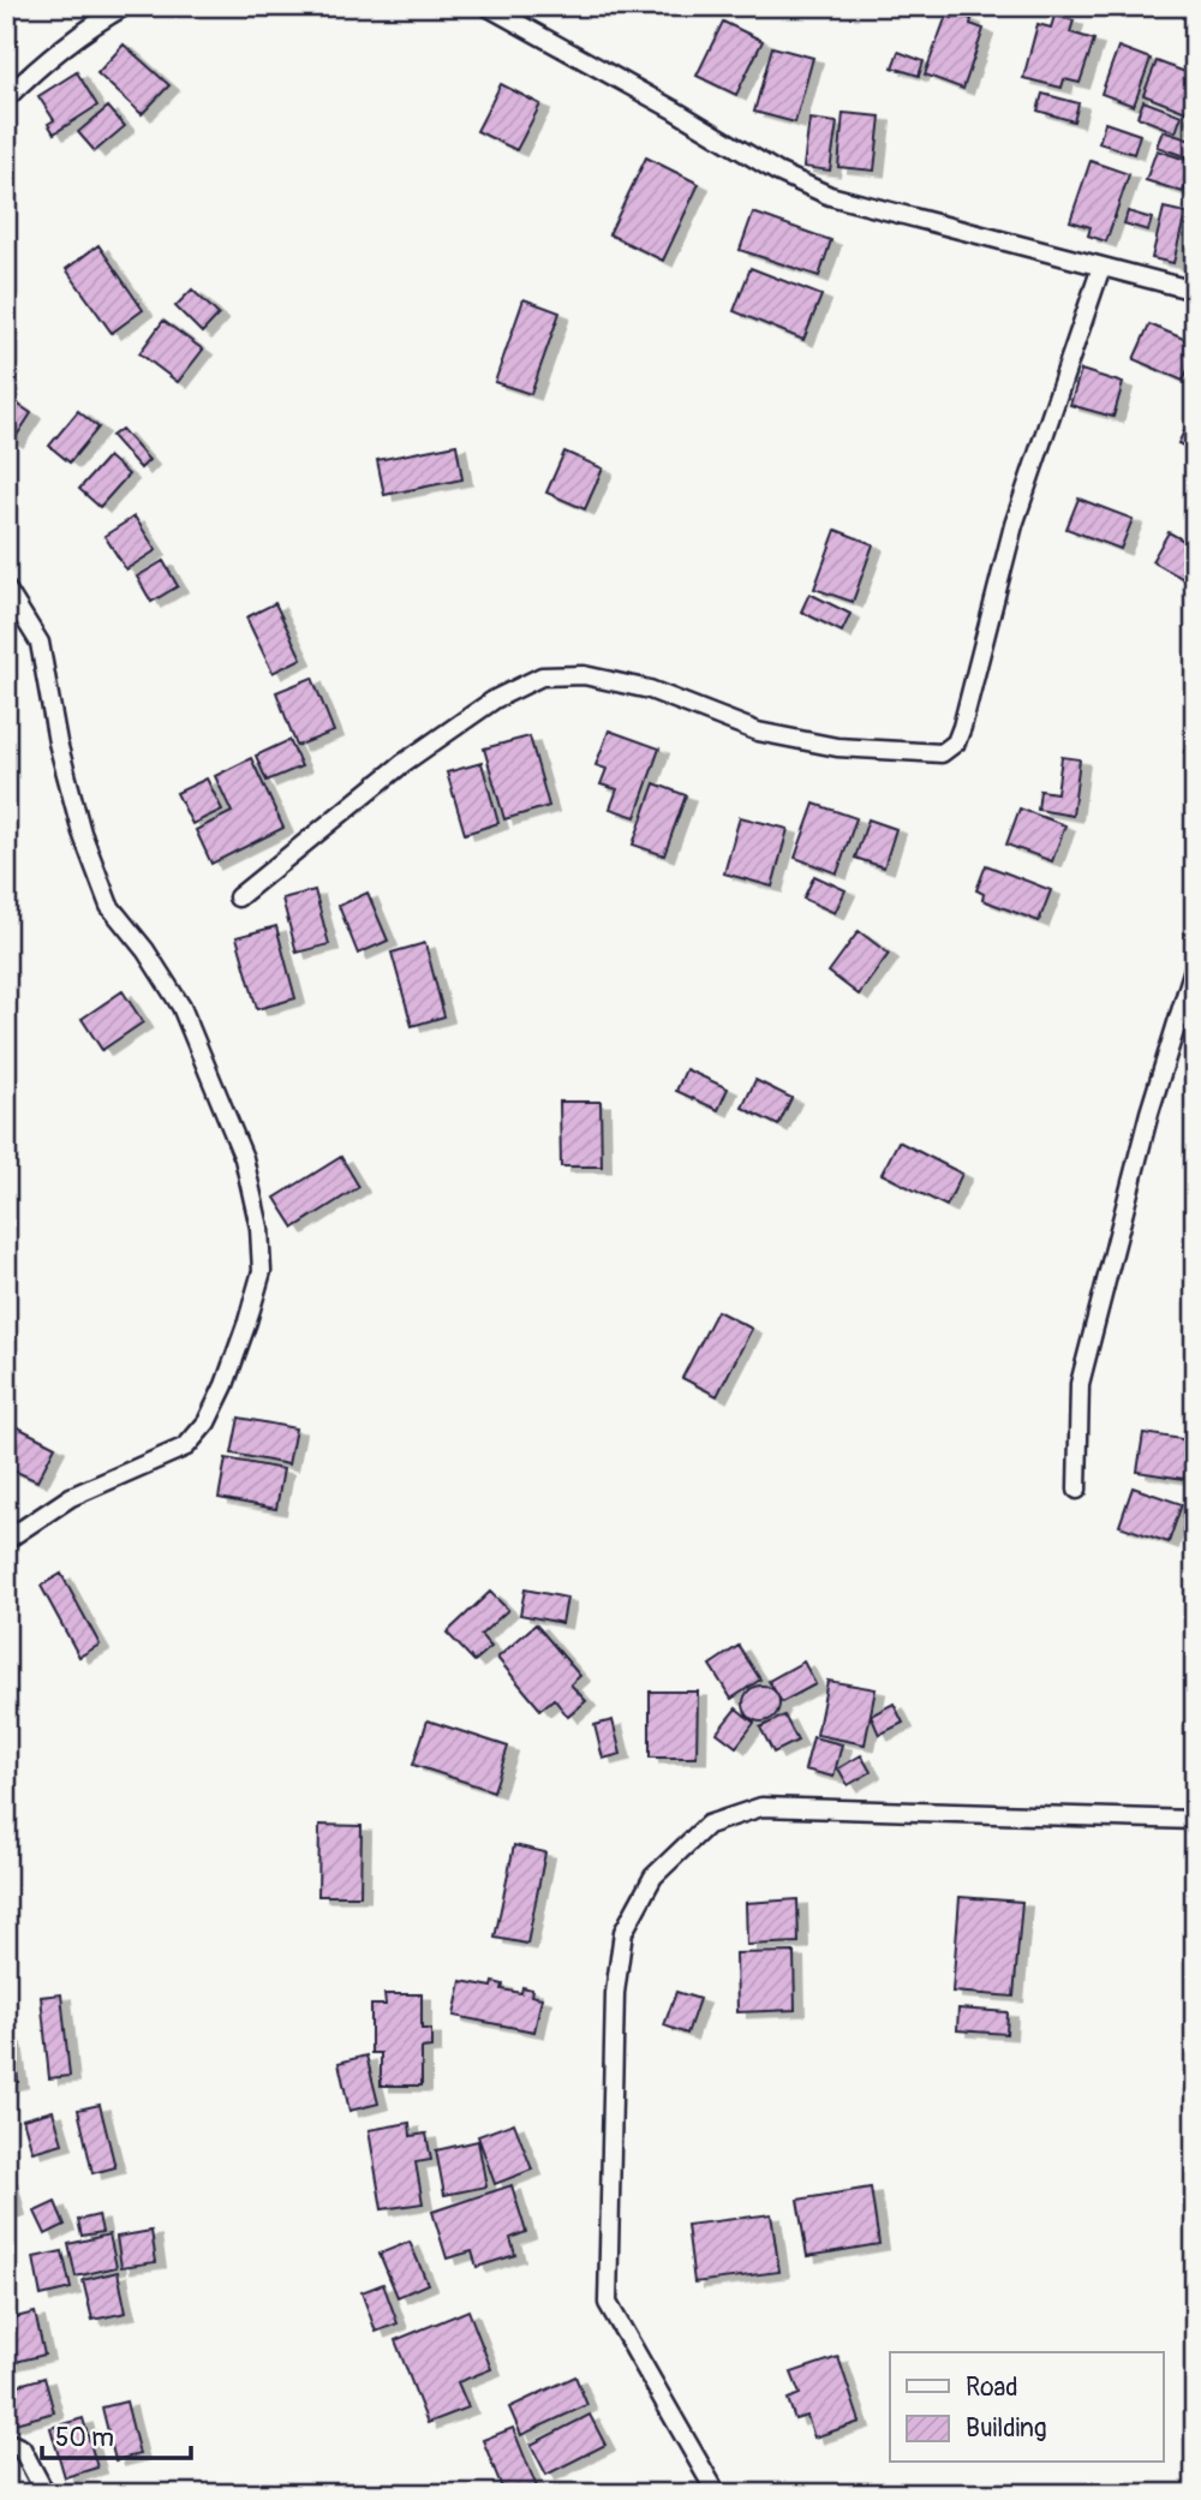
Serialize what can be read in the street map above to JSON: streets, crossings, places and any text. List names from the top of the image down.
{
  "legend": ["Road", "Building"],
  "scale_bar": "50 m"
}
